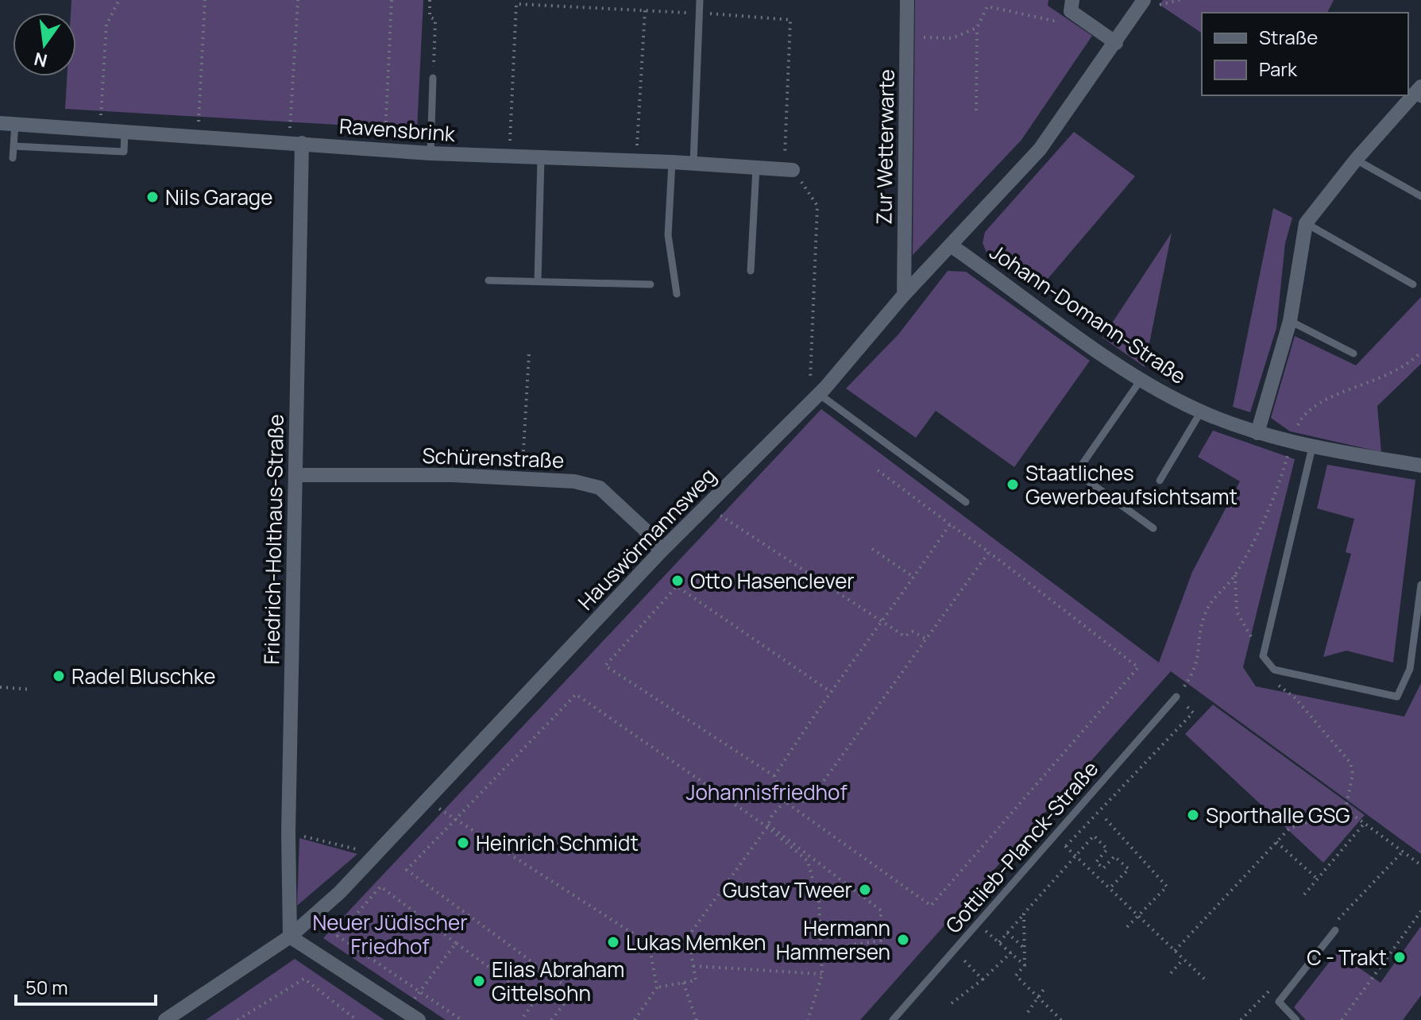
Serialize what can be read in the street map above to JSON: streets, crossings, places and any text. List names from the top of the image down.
{
  "streets": {
    "street": [
      "Ravensbrink",
      "Zur Wetterwarte",
      "Johann-Domann-Straße",
      "Schürenstraße",
      "Hauswörmannsweg",
      "Friedrich-Holthaus-Straße"
    ],
    "lane": ["Gottlieb-Planck-Straße"]
  },
  "crossings": [
    ["Ravensbrink", "Friedrich-Holthaus-Straße"],
    ["Zur Wetterwarte", "Hauswörmannsweg"],
    ["Johann-Domann-Straße", "Hauswörmannsweg"],
    ["Schürenstraße", "Hauswörmannsweg"],
    ["Schürenstraße", "Friedrich-Holthaus-Straße"],
    ["Hauswörmannsweg", "Friedrich-Holthaus-Straße"]
  ],
  "parks": ["Johannisfriedhof", "Neuer Jüdischer Friedhof"],
  "places": [
    "Nils Garage",
    "Staatliches Gewerbeaufsichtsamt",
    "Otto Hasenclever",
    "Radel Bluschke",
    "Sporthalle GSG",
    "Heinrich Schmidt",
    "Gustav Tweer",
    "Hermann Hammersen",
    "Lukas Memken",
    "C - Trakt",
    "Elias Abraham Gittelsohn"
  ],
  "legend": ["Straße", "Park"],
  "scale_bar": "50 m",
  "north": "bottom"
}
